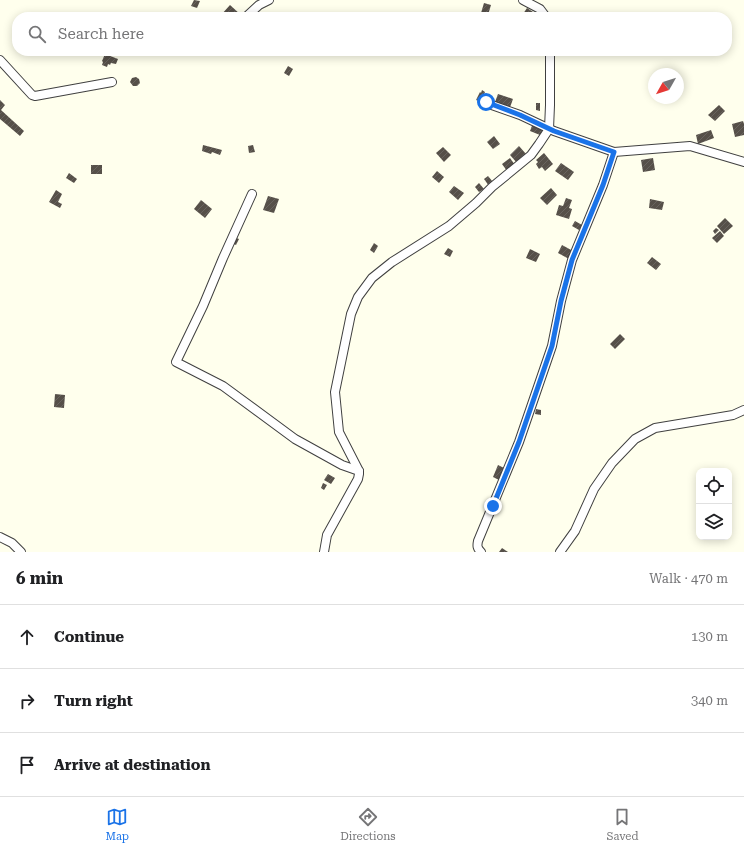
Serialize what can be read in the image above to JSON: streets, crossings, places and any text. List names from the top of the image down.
{
  "north": "bottom left",
  "page": {
    "search": "Search here",
    "heading": ["6 min", "Walk · 470 m"],
    "list": [
      ["Continue", "130 m"],
      ["Turn right", "340 m"],
      "Arrive at destination"
    ],
    "nav": ["Map", "Directions", "Saved"]
  }
}
